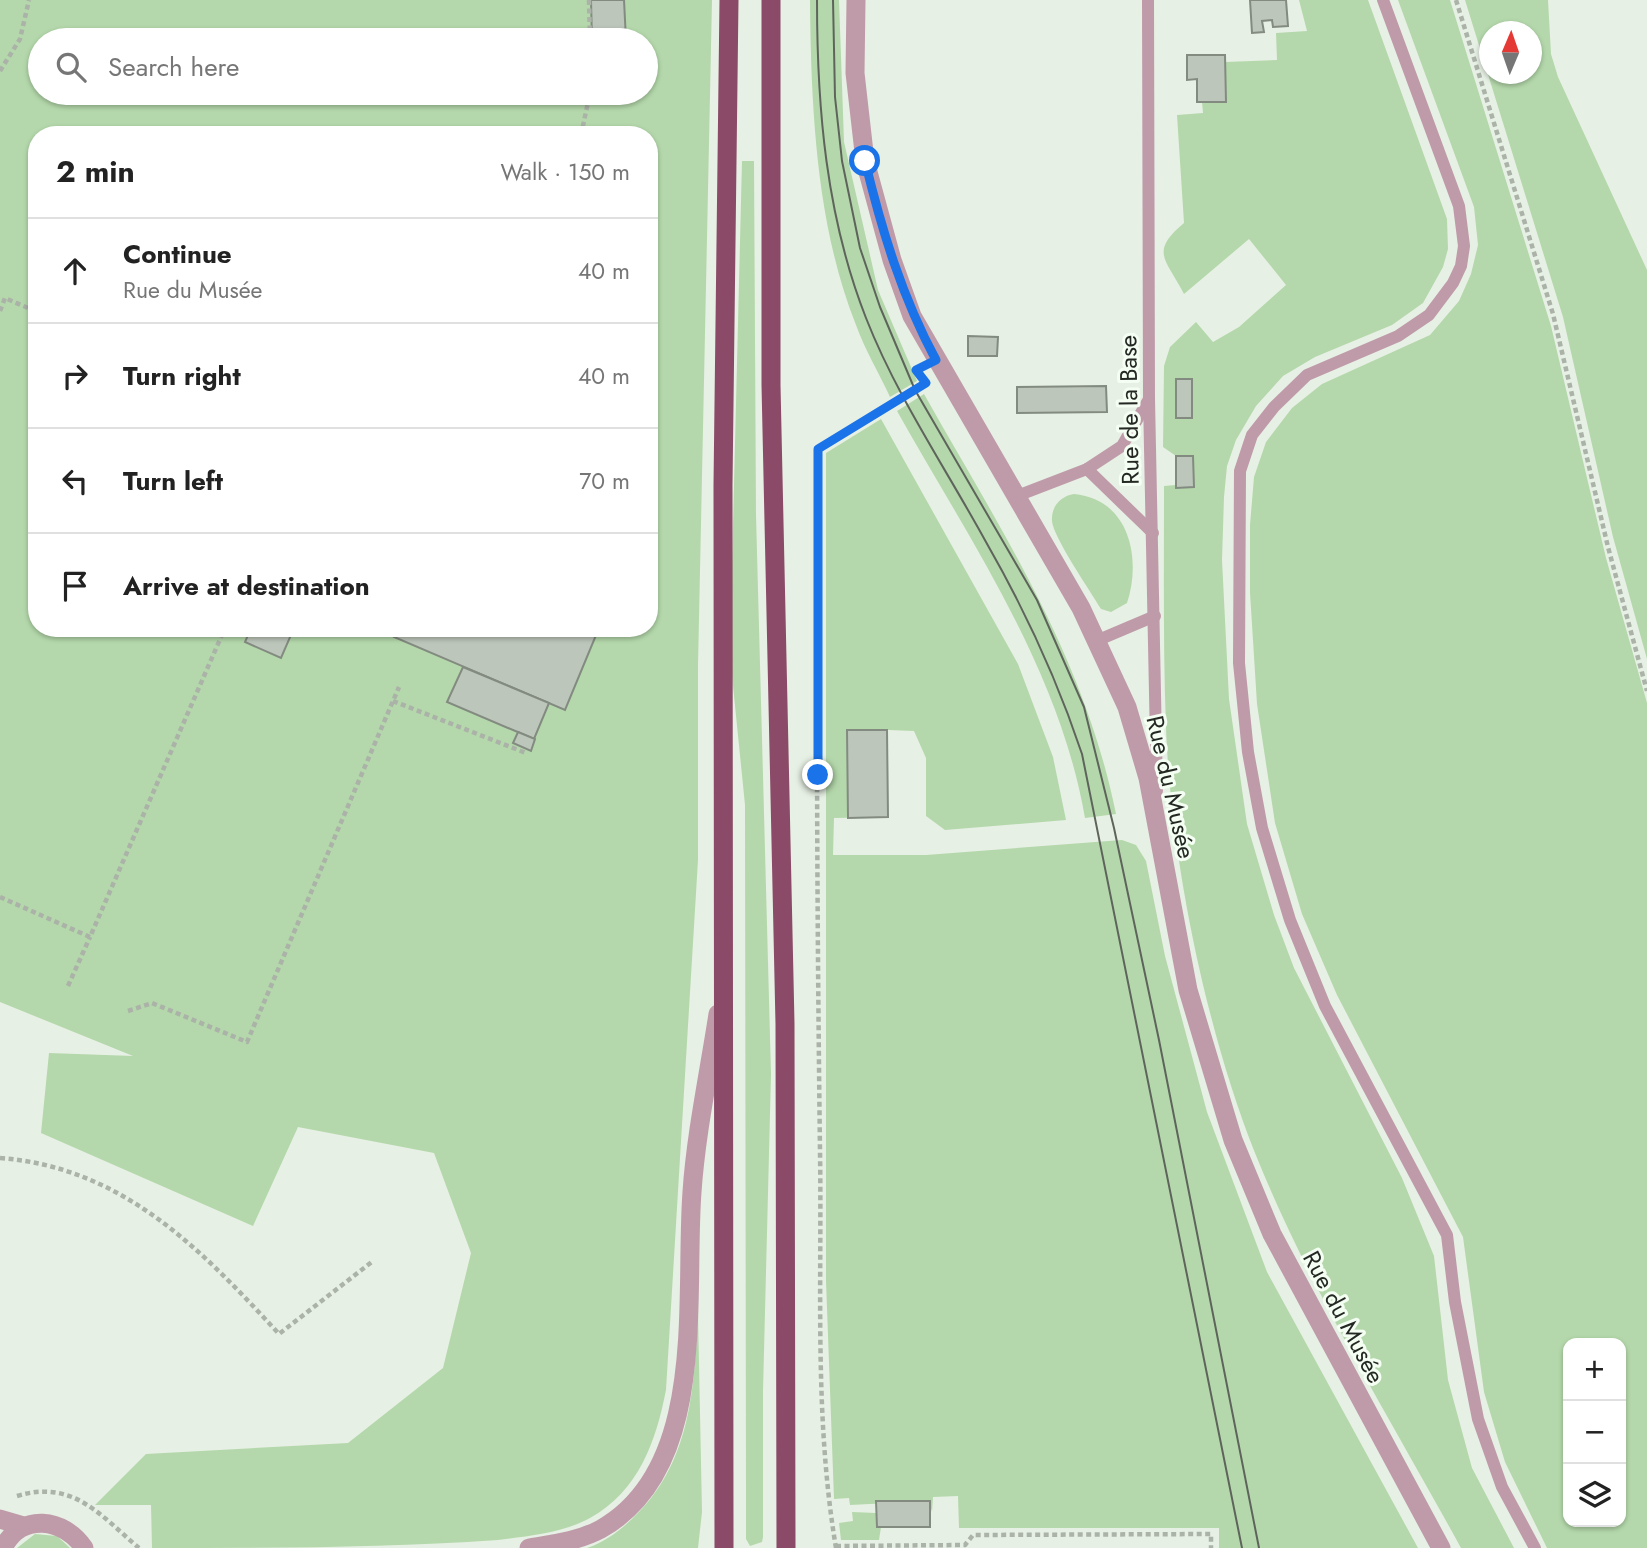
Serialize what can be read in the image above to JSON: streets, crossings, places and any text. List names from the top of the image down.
{
  "streets": {
    "street": ["Rue du Musée"],
    "lane": ["Rue de la Base"]
  },
  "crossings": [
    ["Rue de la Base", "Rue du Musée"]
  ],
  "north": "top",
  "page": {
    "search": "Search here",
    "heading": ["2 min", "Walk · 150 m"],
    "list": [
      ["Continue", "Rue du Musée", "40 m"],
      ["Turn right", "40 m"],
      ["Turn left", "70 m"],
      "Arrive at destination"
    ],
    "map_buttons": ["+", "−"]
  }
}
